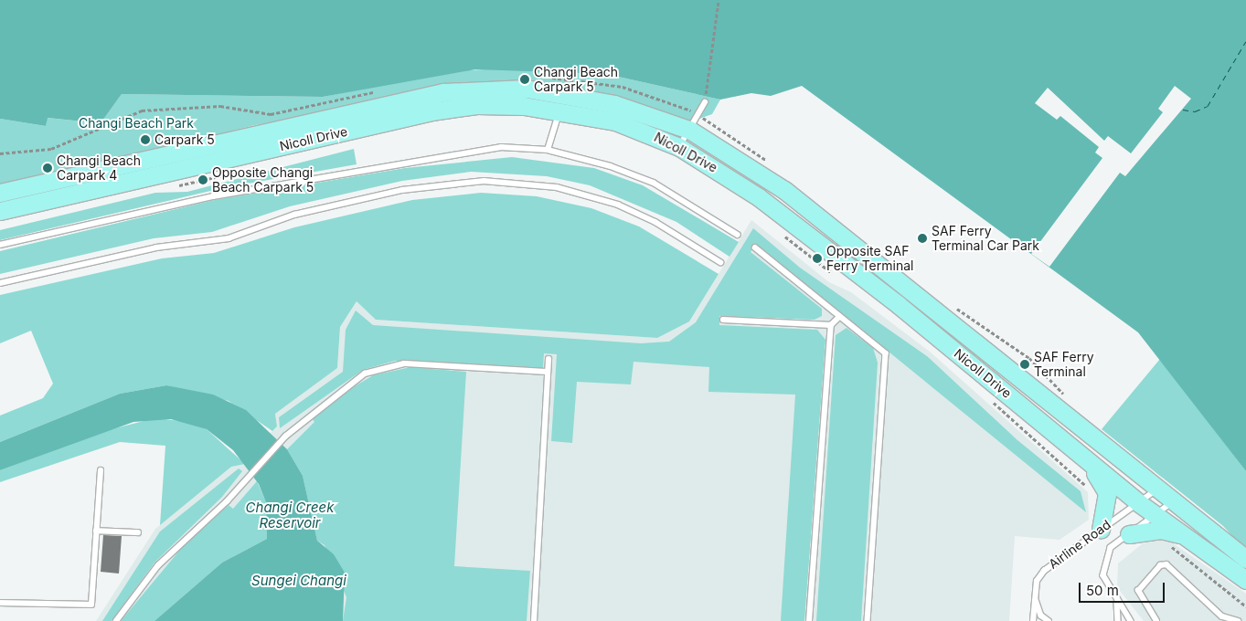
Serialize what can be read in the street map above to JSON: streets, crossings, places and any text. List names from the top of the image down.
{
  "streets": {
    "main road": ["Nicoll Drive"],
    "lane": ["Airline Road"]
  },
  "crossings": [
    ["Nicoll Drive", "Airline Road"]
  ],
  "water": ["Changi Creek Reservoir", "Sungei Changi"],
  "parks": ["Changi Beach Park"],
  "places": [
    "Changi Beach Carpark 5",
    "Carpark 5",
    "Changi Beach Carpark 4",
    "Opposite Changi Beach Carpark 5",
    "SAF Ferry Terminal Car Park",
    "Opposite SAF Ferry Terminal",
    "SAF Ferry Terminal"
  ],
  "scale_bar": "50 m"
}
